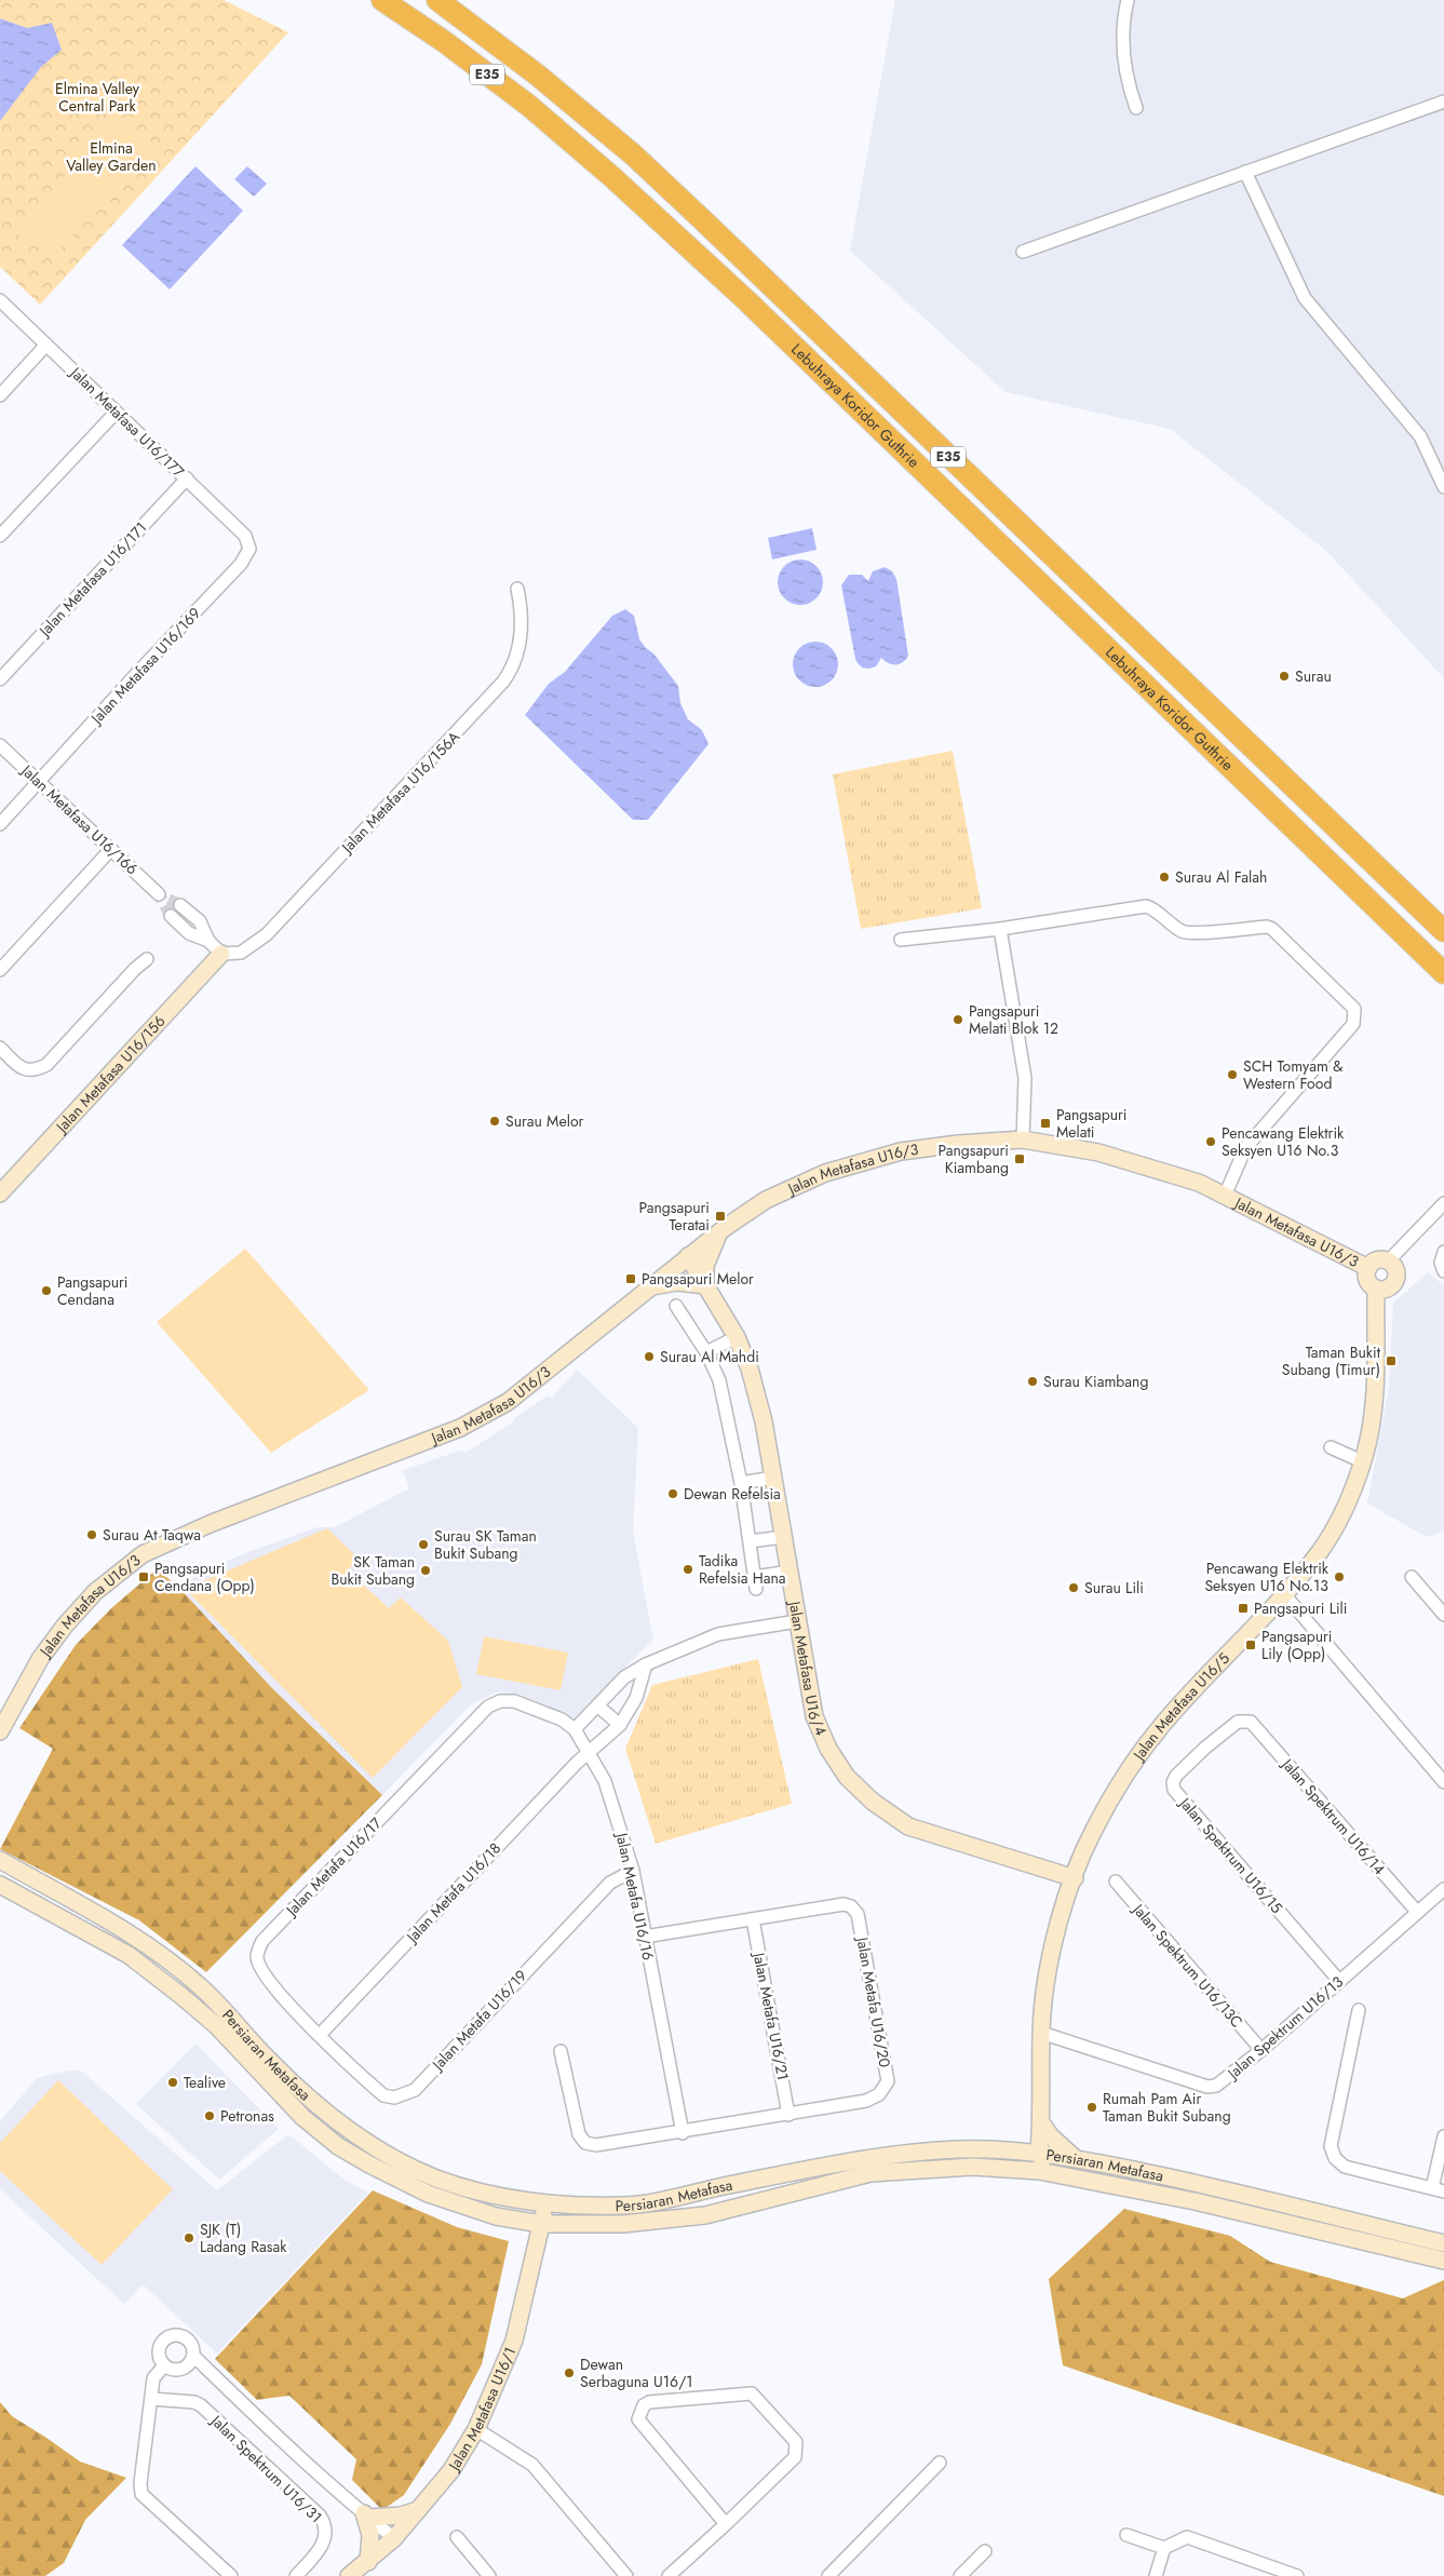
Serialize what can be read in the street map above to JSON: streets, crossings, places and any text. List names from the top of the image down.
{
  "streets": {
    "highway": ["E35", "Lebuhraya Koridor Guthrie"],
    "street": [
      "Jalan Metafasa U16/177",
      "Jalan Metafasa U16/171",
      "Jalan Metafasa U16/169",
      "Jalan Metafasa U16/156A",
      "Jalan Metafasa U16/166",
      "Jalan Metafasa U16/156",
      "Jalan Metafasa U16/3",
      "Jalan Metafasa U16/4",
      "Jalan Metafasa U16/5",
      "Jalan Spektrum U16/14",
      "Jalan Spektrum U16/15",
      "Jalan Metafa U16/17",
      "Jalan Metafa U16/18",
      "Jalan Metafa U16/16",
      "Jalan Spektrum U16/13C",
      "Jalan Metafa U16/20",
      "Jalan Metafa U16/21",
      "Jalan Metafa U16/19",
      "Jalan Spektrum U16/13",
      "Persiaran Metafasa",
      "Jalan Metafasa U16/1",
      "Jalan Spektrum U16/31"
    ]
  },
  "crossings": [
    ["Jalan Metafasa U16/177", "Jalan Metafasa U16/171"],
    ["Jalan Metafasa U16/177", "Jalan Metafasa U16/169"],
    ["Jalan Metafasa U16/169", "Jalan Metafasa U16/166"],
    ["Jalan Metafasa U16/156A", "Jalan Metafasa U16/156"],
    ["Jalan Metafasa U16/3", "Jalan Metafasa U16/4"],
    ["Jalan Metafasa U16/3", "Jalan Metafasa U16/5"],
    ["Jalan Metafasa U16/4", "Jalan Metafasa U16/5"],
    ["Jalan Metafasa U16/5", "Jalan Spektrum U16/13"],
    ["Jalan Metafasa U16/5", "Persiaran Metafasa"],
    ["Jalan Spektrum U16/14", "Jalan Spektrum U16/15"],
    ["Jalan Spektrum U16/14", "Jalan Spektrum U16/13"],
    ["Jalan Spektrum U16/15", "Jalan Spektrum U16/13"],
    ["Jalan Metafa U16/17", "Jalan Metafa U16/18"],
    ["Jalan Metafa U16/17", "Jalan Metafa U16/16"],
    ["Jalan Metafa U16/17", "Jalan Metafa U16/19"],
    ["Jalan Metafa U16/18", "Jalan Metafa U16/16"],
    ["Jalan Metafa U16/18", "Jalan Metafa U16/19"],
    ["Jalan Metafa U16/16", "Jalan Metafa U16/20"],
    ["Jalan Metafa U16/16", "Jalan Metafa U16/19"],
    ["Jalan Spektrum U16/13C", "Jalan Spektrum U16/13"],
    ["Jalan Metafa U16/20", "Jalan Metafa U16/21"],
    ["Persiaran Metafasa", "Jalan Metafasa U16/1"]
  ],
  "parks": ["Elmina Valley Central Park", "Elmina Valley Garden"],
  "places": {
    "other": [
      "Surau",
      "Surau Al Falah",
      "Pangsapuri Melati Blok 12",
      "SCH Tomyam & Western Food",
      "Surau Melor",
      "Pencawang Elektrik Seksyen U16 No.3",
      "Pangsapuri Cendana",
      "Surau Al Mahdi",
      "Surau Kiambang",
      "Dewan Refelsia",
      "Surau At Taqwa",
      "Surau SK Taman Bukit Subang",
      "Tadika Refelsia Hana",
      "SK Taman Bukit Subang",
      "Pencawang Elektrik Seksyen U16 No.13",
      "Surau Lili",
      "Tealive",
      "Rumah Pam Air Taman Bukit Subang",
      "Petronas",
      "SJK (T) Ladang Rasak",
      "Dewan Serbaguna U16/1"
    ],
    "transit": [
      "Pangsapuri Melati",
      "Pangsapuri Kiambang",
      "Pangsapuri Teratai",
      "Pangsapuri Melor",
      "Taman Bukit Subang (Timur)",
      "Pangsapuri Cendana (Opp)",
      "Pangsapuri Lili",
      "Pangsapuri Lily (Opp)"
    ]
  }
}
